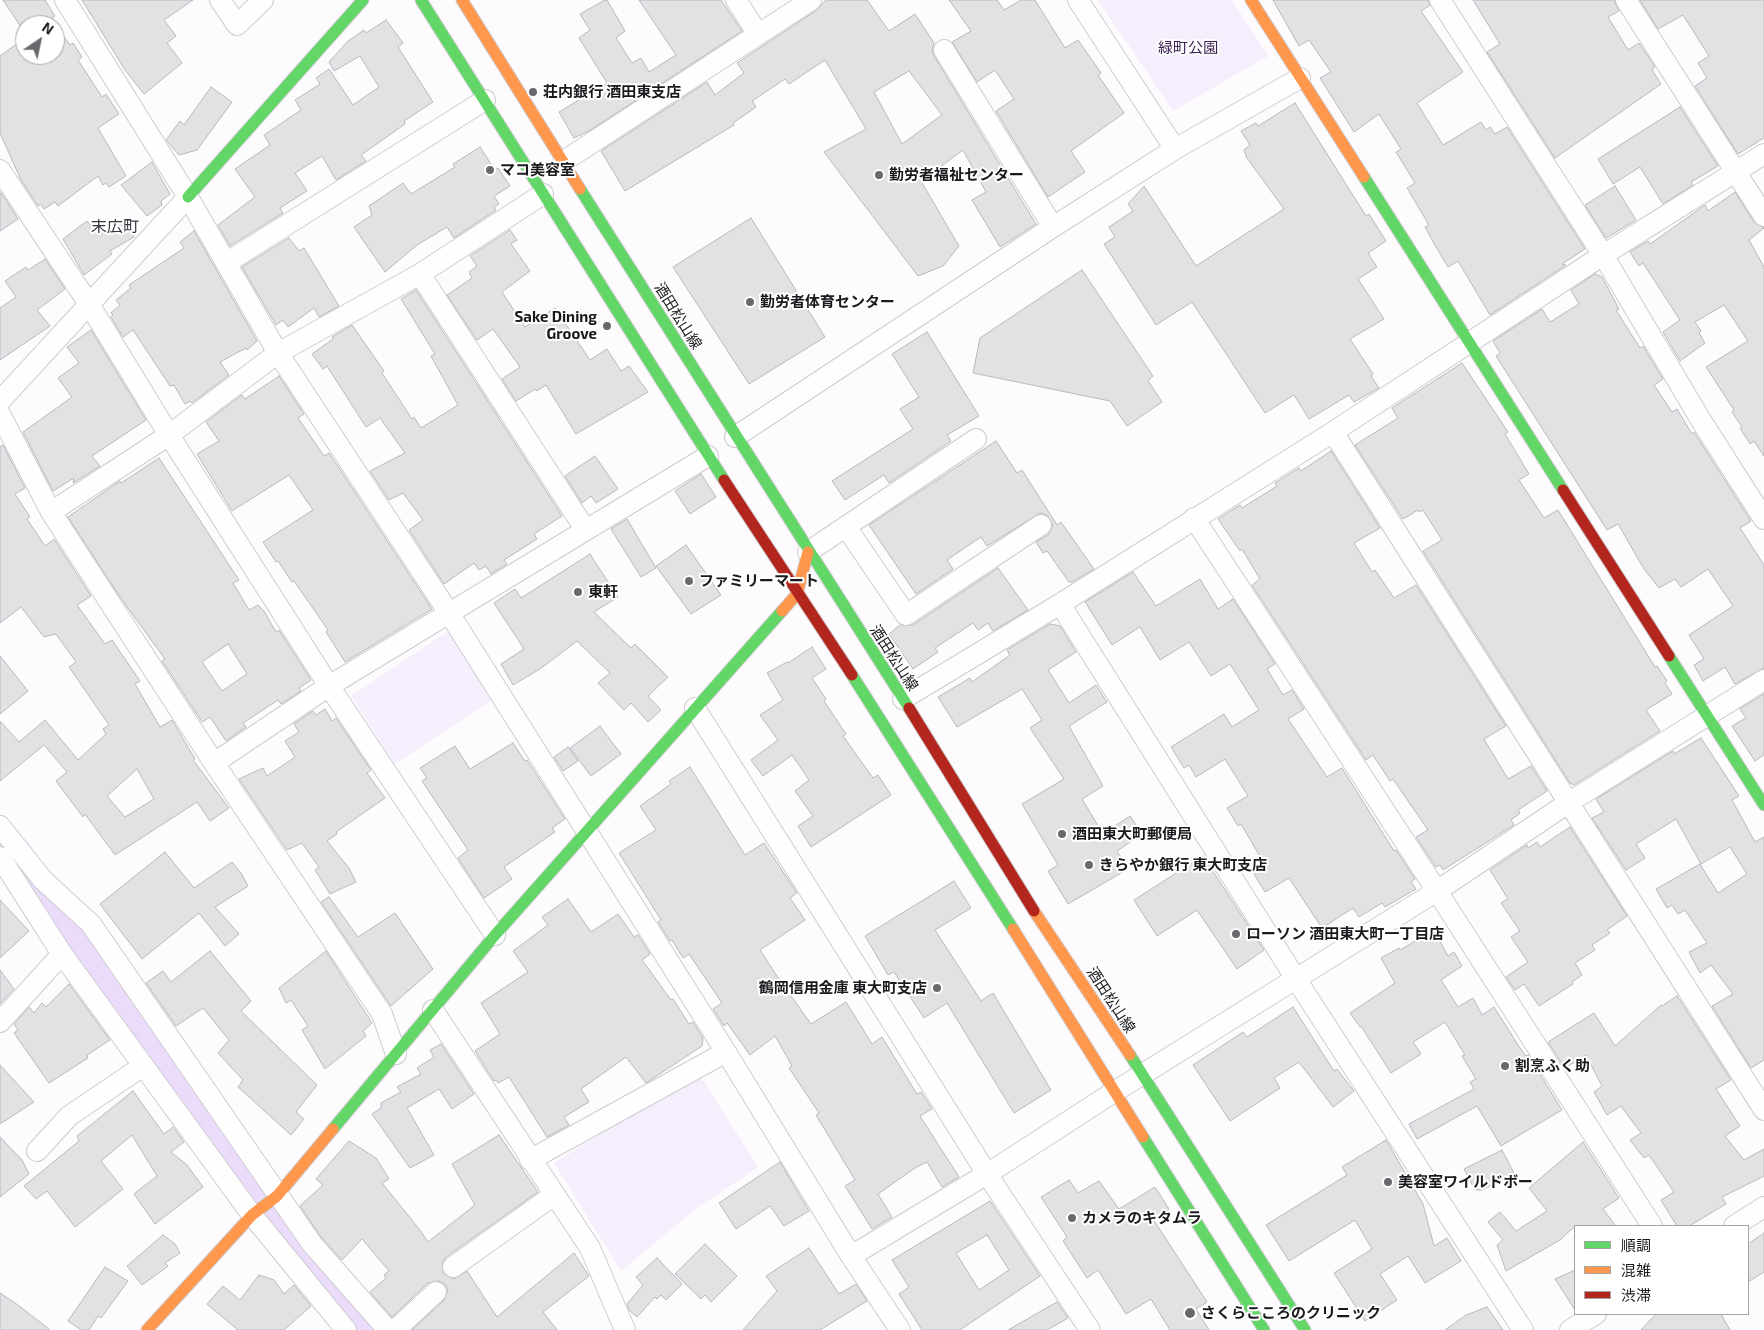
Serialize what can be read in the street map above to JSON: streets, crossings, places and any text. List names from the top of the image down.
{
  "streets": {
    "main road": ["酒田松山線"]
  },
  "districts": ["末広町"],
  "parks": ["緑町公園"],
  "places": [
    "荘内銀行 酒田東支店",
    "マコ美容室",
    "勤労者福祉センター",
    "勤労者体育センター",
    "Sake Dining Groove",
    "ファミリーマート",
    "東軒",
    "酒田東大町郵便局",
    "きらやか銀行 東大町支店",
    "ローソン 酒田東大町一丁目店",
    "鶴岡信用金庫 東大町支店",
    "割烹ふく助",
    "美容室ワイルドボー",
    "カメラのキタムラ",
    "さくらこころのクリニック"
  ],
  "legend": ["順調", "混雑", "渋滞"],
  "north": "top right"
}
